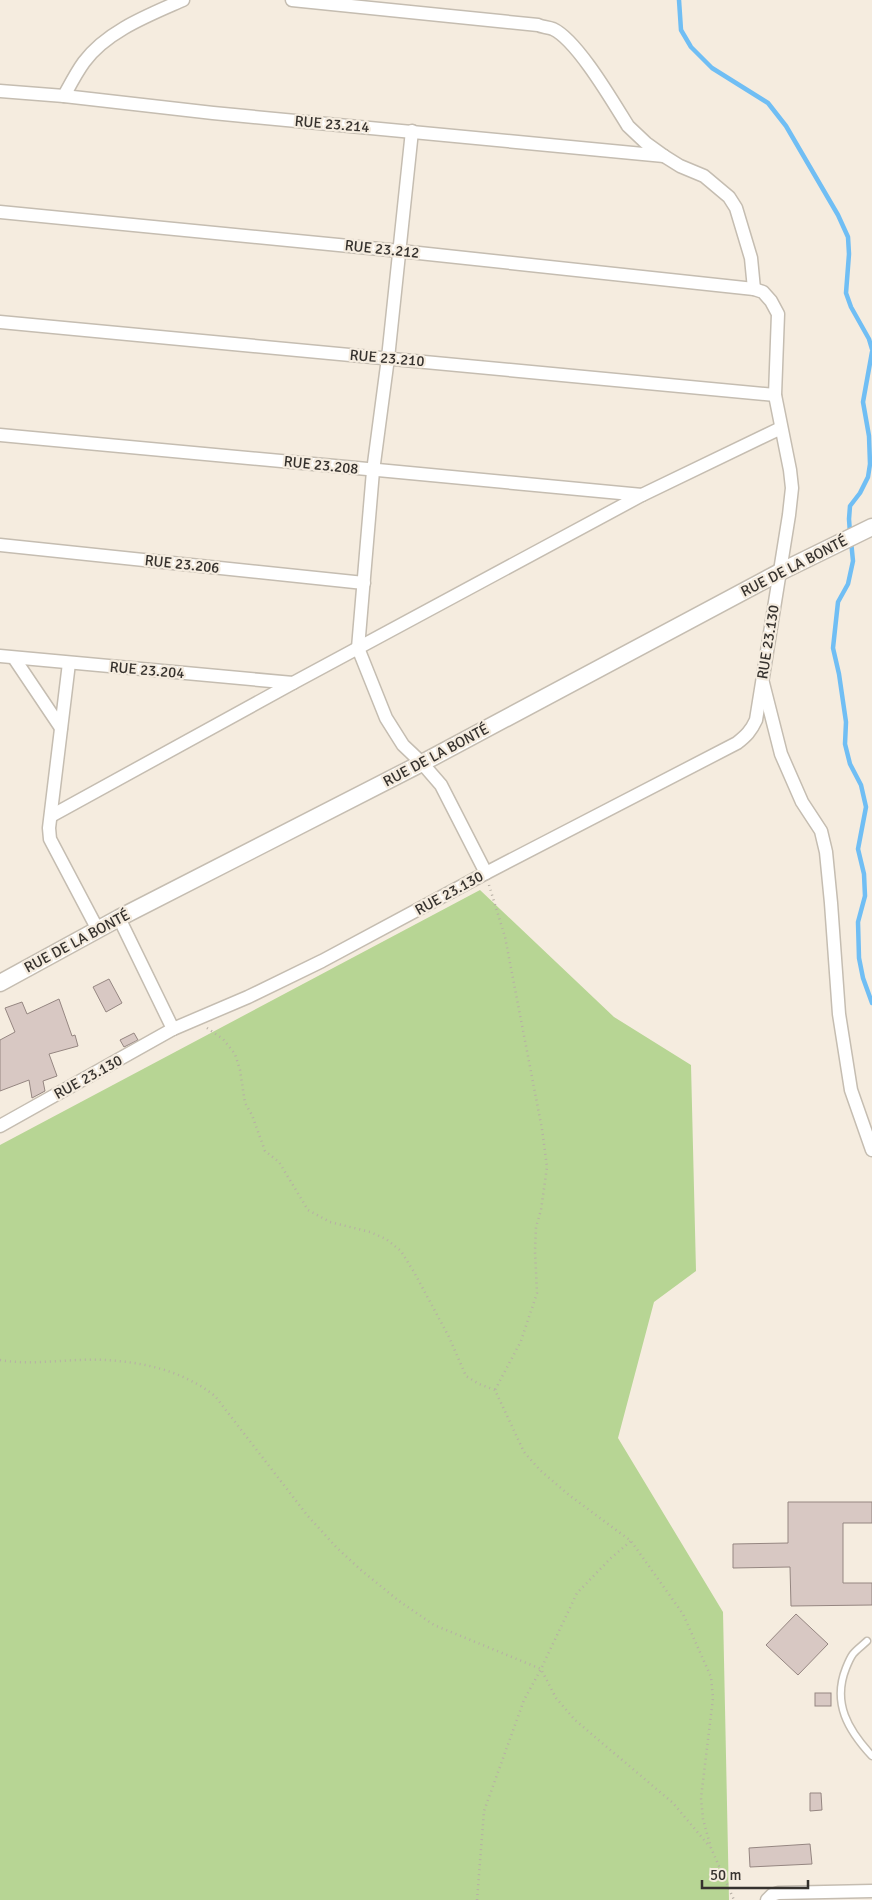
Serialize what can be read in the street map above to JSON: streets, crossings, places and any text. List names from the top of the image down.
{
  "streets": {
    "street": [
      "RUE 23.214",
      "RUE 23.212",
      "RUE 23.210",
      "RUE 23.208",
      "RUE 23.206",
      "RUE DE LA BONTÉ",
      "RUE 23.130",
      "RUE 23.204"
    ]
  },
  "crossings": [
    ["RUE 23.212", "RUE 23.130"],
    ["RUE 23.210", "RUE 23.130"],
    ["RUE DE LA BONTÉ", "RUE 23.130"]
  ],
  "scale_bar": "50 m"
}
